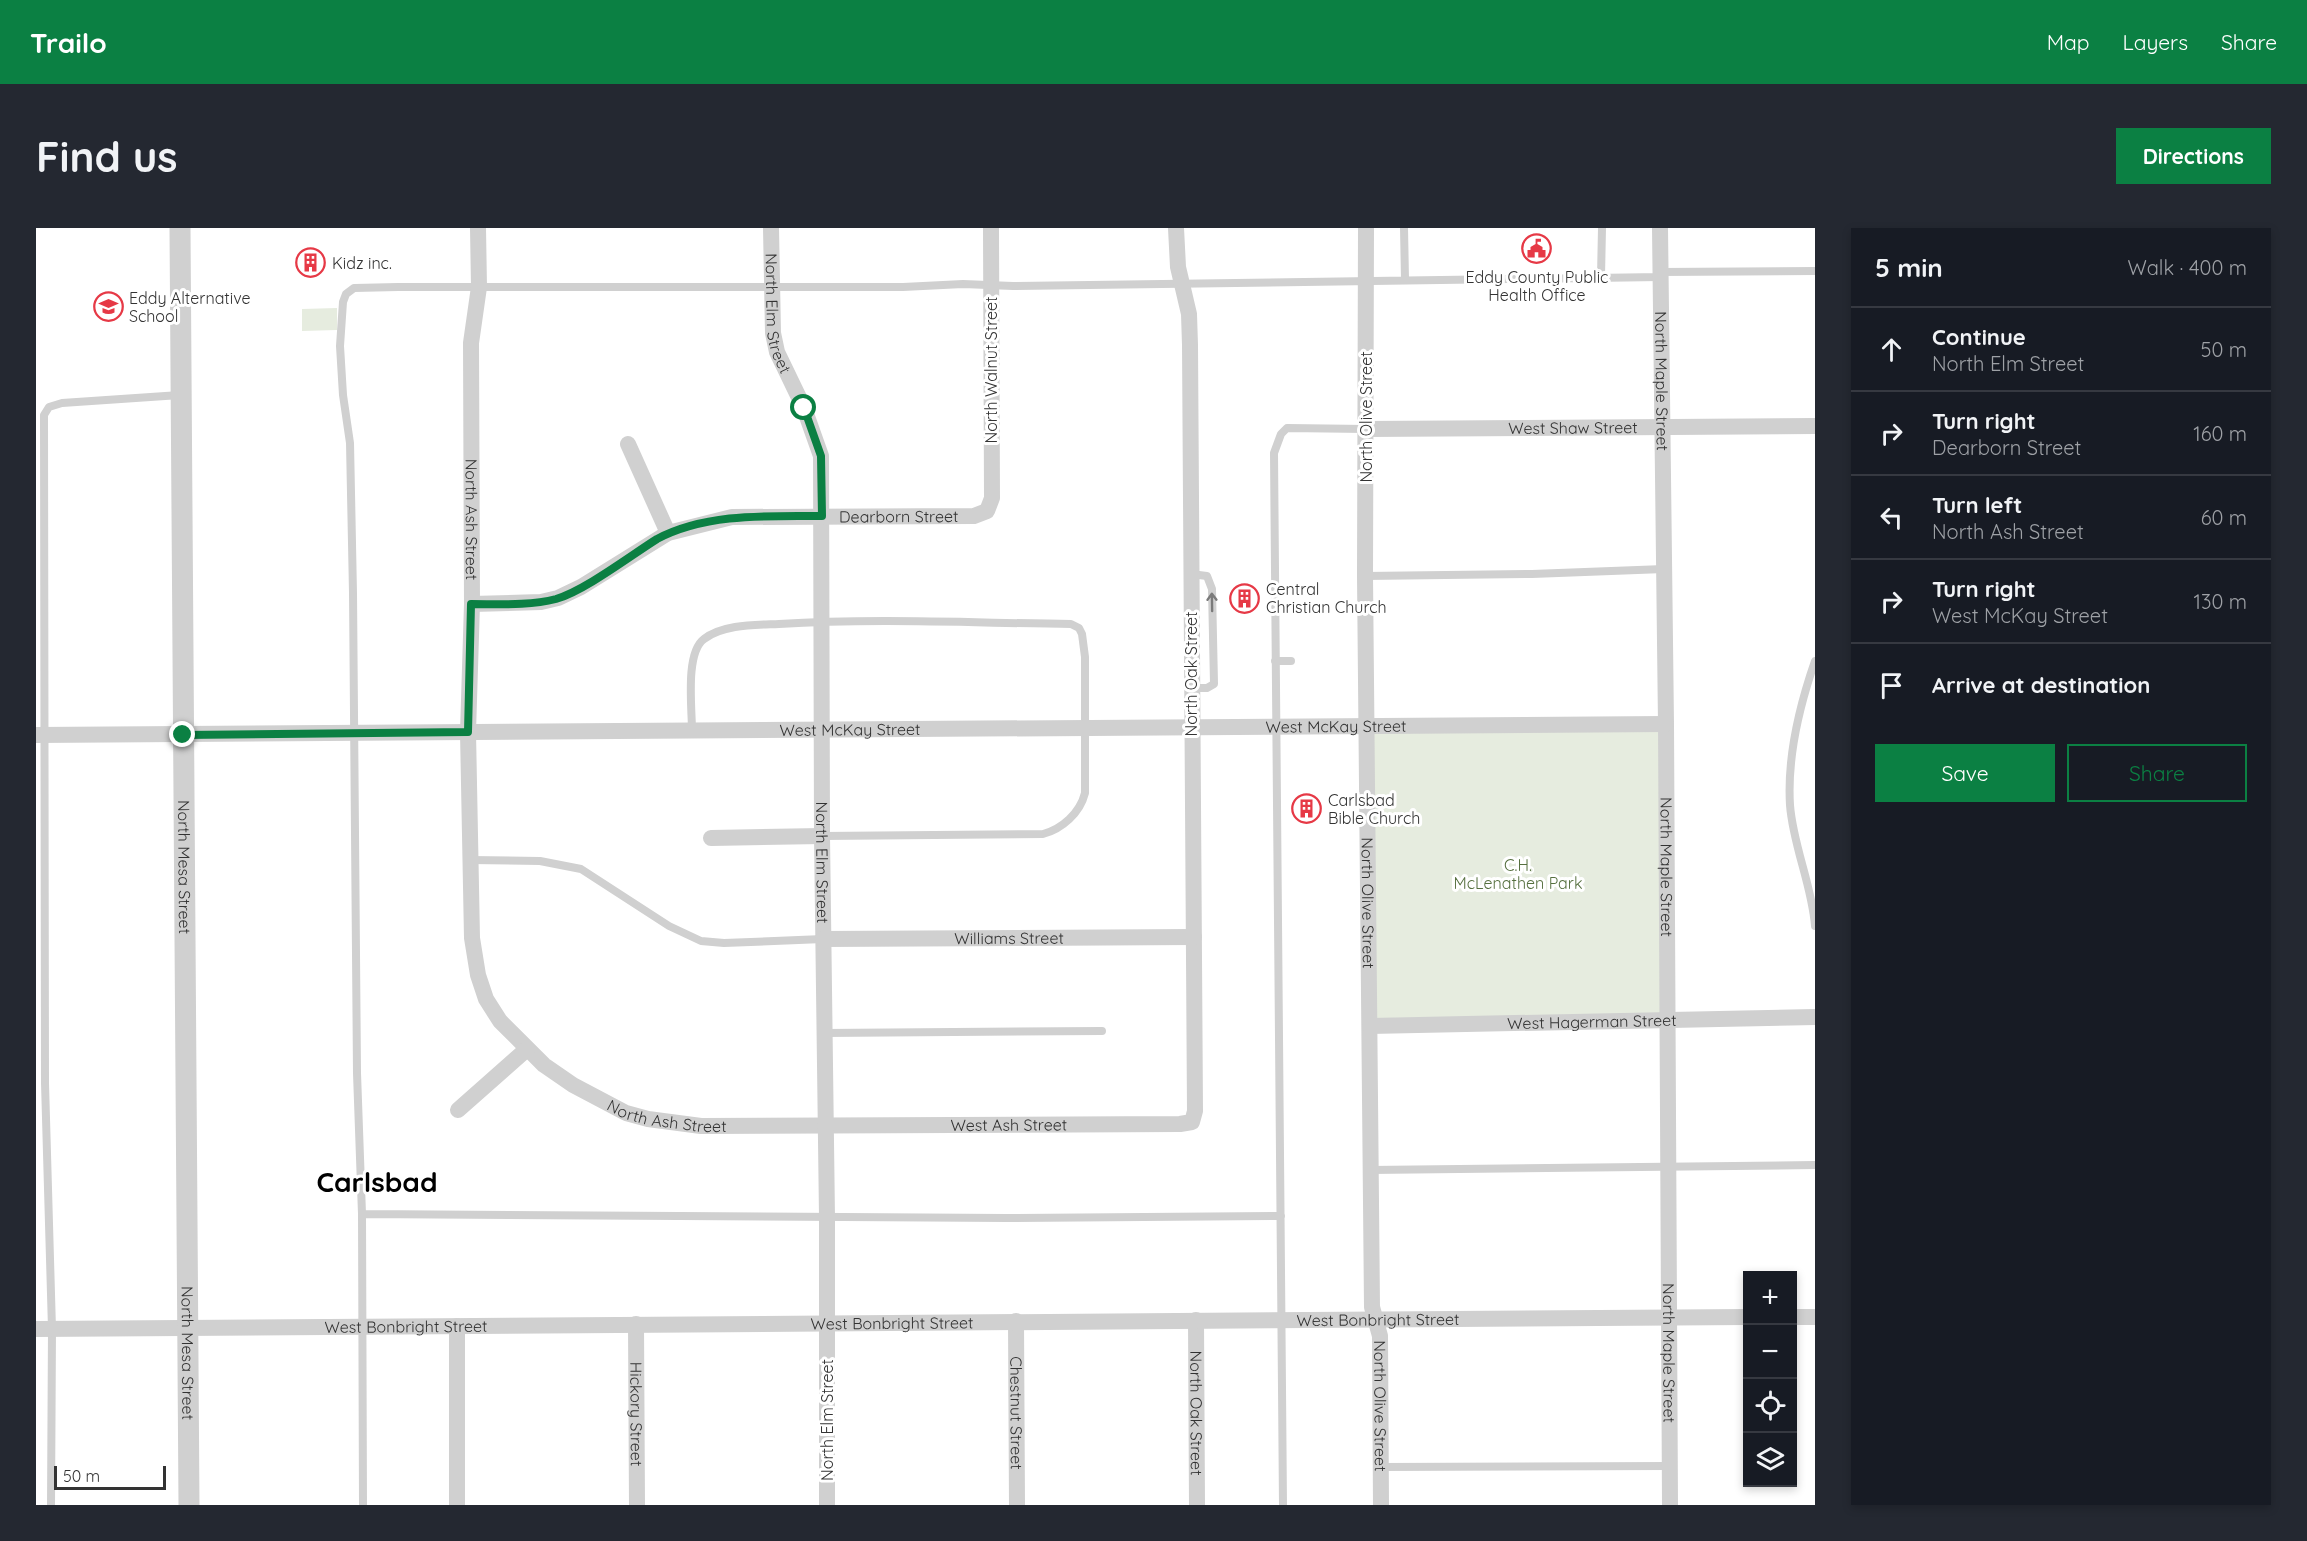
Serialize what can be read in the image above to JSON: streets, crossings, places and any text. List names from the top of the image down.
{
  "streets": {
    "street": [
      "North Elm Street",
      "North Walnut Street",
      "North Maple Street",
      "North Olive Street",
      "West Shaw Street",
      "Dearborn Street",
      "North Ash Street",
      "North Oak Street",
      "West McKay Street",
      "North Mesa Street",
      "Williams Street",
      "West Hagerman Street",
      "West Ash Street",
      "West Bonbright Street",
      "Chestnut Street",
      "Hickory Street"
    ]
  },
  "crossings": [
    ["North Elm Street", "Dearborn Street"],
    ["North Elm Street", "North Ash Street"],
    ["North Elm Street", "West McKay Street"],
    ["North Elm Street", "Williams Street"],
    ["North Elm Street", "West Ash Street"],
    ["North Elm Street", "West Bonbright Street"],
    ["North Walnut Street", "Dearborn Street"],
    ["North Maple Street", "West Shaw Street"],
    ["North Maple Street", "West McKay Street"],
    ["North Maple Street", "West Hagerman Street"],
    ["North Maple Street", "West Bonbright Street"],
    ["North Olive Street", "West Shaw Street"],
    ["North Olive Street", "West McKay Street"],
    ["North Olive Street", "West Hagerman Street"],
    ["North Olive Street", "West Bonbright Street"],
    ["Dearborn Street", "North Ash Street"],
    ["North Ash Street", "West McKay Street"],
    ["North Ash Street", "West Ash Street"],
    ["North Oak Street", "West McKay Street"],
    ["North Oak Street", "Williams Street"],
    ["North Oak Street", "West Ash Street"],
    ["North Oak Street", "West Bonbright Street"],
    ["West McKay Street", "North Mesa Street"],
    ["North Mesa Street", "West Bonbright Street"],
    ["West Bonbright Street", "Chestnut Street"],
    ["West Bonbright Street", "Hickory Street"]
  ],
  "districts": ["Carlsbad"],
  "parks": ["C.H. McLenathen Park"],
  "places": {
    "public building": ["Eddy County Public Health Office"],
    "building": ["Kidz inc.", "Central Christian Church", "Carlsbad Bible Church"],
    "school or university": ["Eddy Alternative School"]
  },
  "scale_bar": "50 m",
  "page": {
    "header": "Trailo",
    "nav": ["Map", "Layers", "Share"],
    "buttons": [
      "Directions",
      ["Save", "Share"]
    ],
    "title": "Find us",
    "heading": ["5 min", "Walk · 400 m"],
    "list": [
      ["Continue", "North Elm Street", "50 m"],
      ["Turn right", "Dearborn Street", "160 m"],
      ["Turn left", "North Ash Street", "60 m"],
      ["Turn right", "West McKay Street", "130 m"],
      "Arrive at destination"
    ],
    "map_buttons": ["+", "−"],
    "scale": "50 m"
  }
}
